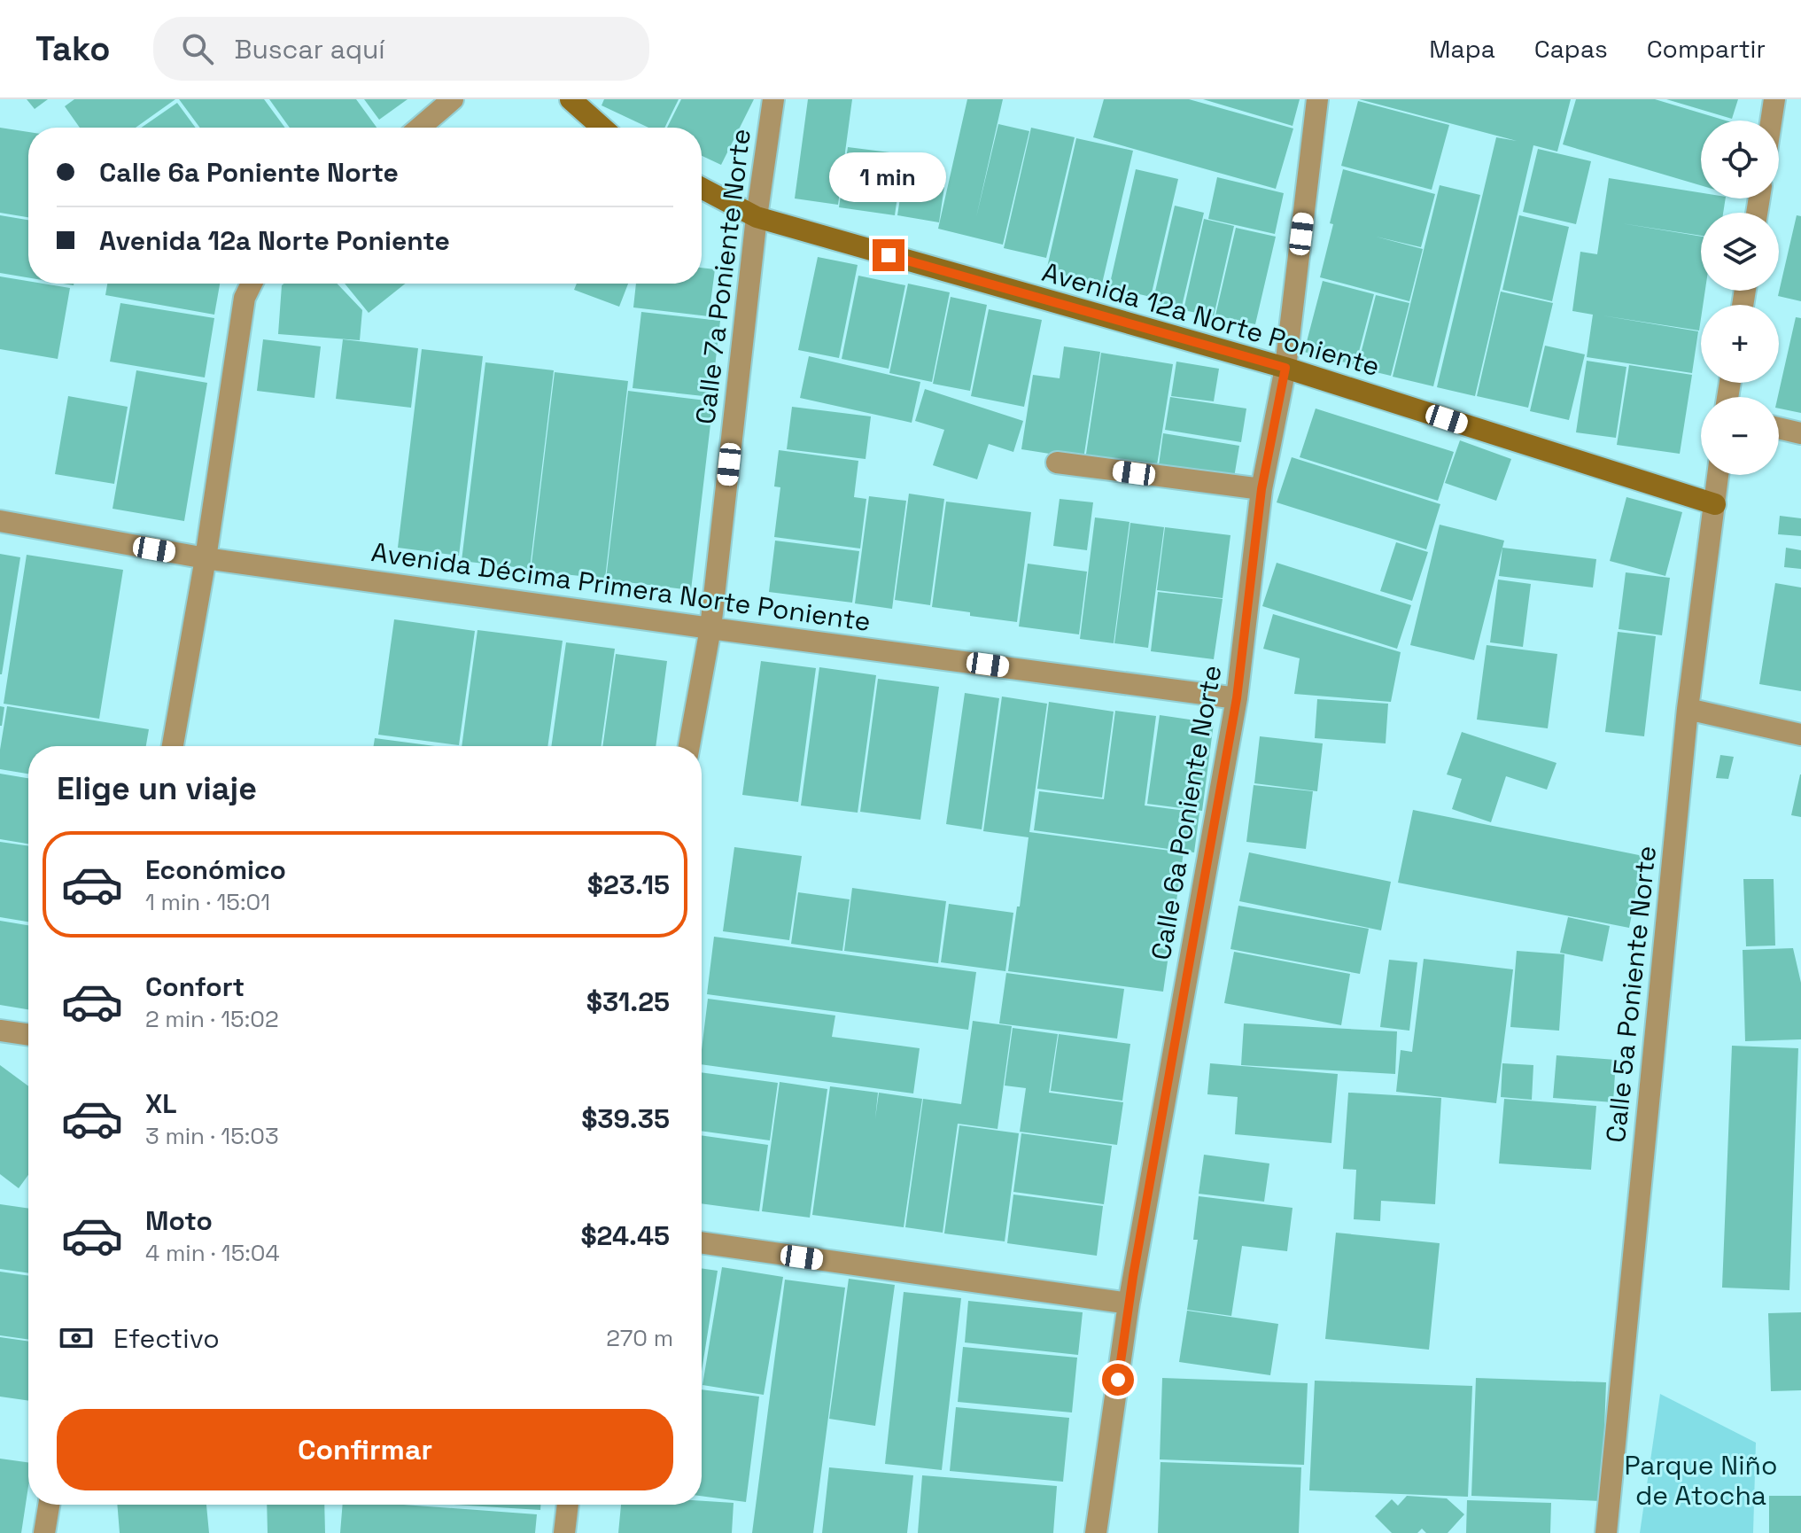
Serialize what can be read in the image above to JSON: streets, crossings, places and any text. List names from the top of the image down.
{
  "streets": {
    "street": [
      "Calle 7a Poniente Norte",
      "Avenida 12a Norte Poniente",
      "Avenida Décima Primera Norte Poniente",
      "Calle 6a Poniente Norte",
      "Calle 5a Poniente Norte"
    ]
  },
  "crossings": [
    ["Calle 7a Poniente Norte", "Avenida 12a Norte Poniente"],
    ["Calle 7a Poniente Norte", "Avenida Décima Primera Norte Poniente"],
    ["Avenida 12a Norte Poniente", "Calle 6a Poniente Norte"],
    ["Avenida 12a Norte Poniente", "Calle 5a Poniente Norte"],
    ["Avenida Décima Primera Norte Poniente", "Calle 6a Poniente Norte"]
  ],
  "parks": ["Parque Niño de Atocha"],
  "page": {
    "header": "Tako",
    "search": "Buscar aquí",
    "nav": ["Mapa", "Capas", "Compartir"],
    "map_buttons": ["+", "−"],
    "banner": ["Calle 6a Poniente Norte", "Avenida 12a Norte Poniente"],
    "bubble": "1 min",
    "heading": "Elige un viaje",
    "list": [
      {
        "name": "Económico",
        "note": "1 min · 15:01",
        "value": "$23.15"
      },
      {
        "name": "Confort",
        "note": "2 min · 15:02",
        "value": "$31.25"
      },
      {
        "name": "XL",
        "note": "3 min · 15:03",
        "value": "$39.35"
      },
      {
        "name": "Moto",
        "note": "4 min · 15:04",
        "value": "$24.45"
      }
    ],
    "pay": ["Efectivo", "270 m"],
    "buttons": "Confirmar"
  }
}
